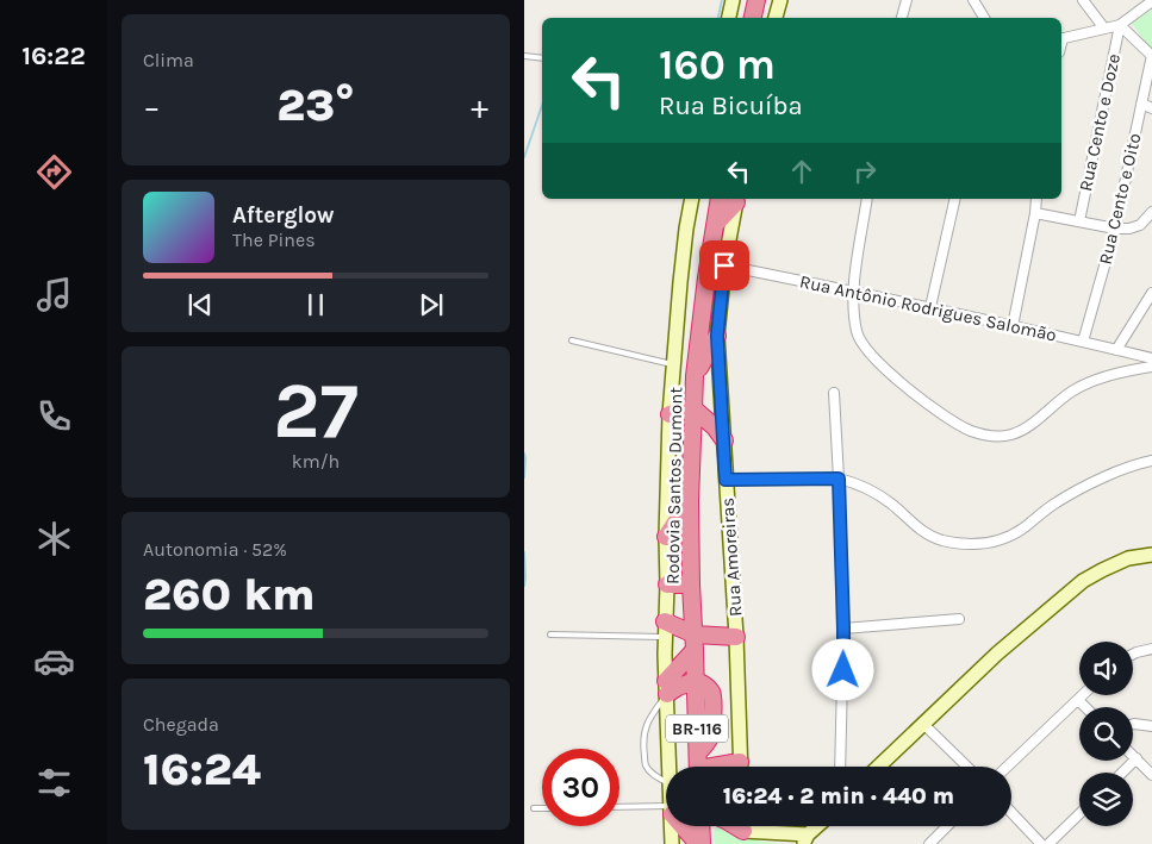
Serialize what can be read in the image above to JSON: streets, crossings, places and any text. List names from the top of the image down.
{
  "streets": {
    "highway": ["Rodovia Santos Dumont", "BR-116"],
    "street": [
      "Rua Cento e Doze",
      "Rua Cento e Oito",
      "Rua Antônio Rodrigues Salomão",
      "Rua Amoreiras"
    ]
  },
  "crossings": [
    ["Rua Cento e Oito", "Rua Antônio Rodrigues Salomão"],
    ["Rua Antônio Rodrigues Salomão", "Rua Amoreiras"],
    ["Rodovia Santos Dumont", "BR-116"]
  ],
  "page": {
    "tabs": "16:22",
    "tile": [
      "Clima",
      ["27", "km/h"],
      ["Autonomia · 52%", "260 km"],
      ["Chegada", "16:24"]
    ],
    "turn": ["160 m", "Rua Bicuíba"],
    "heat": ["−", "23°", "+"],
    "song": ["Afterglow", "The Pines"],
    "limit": "30",
    "trip": "16:24 · 2 min · 440 m"
  }
}
